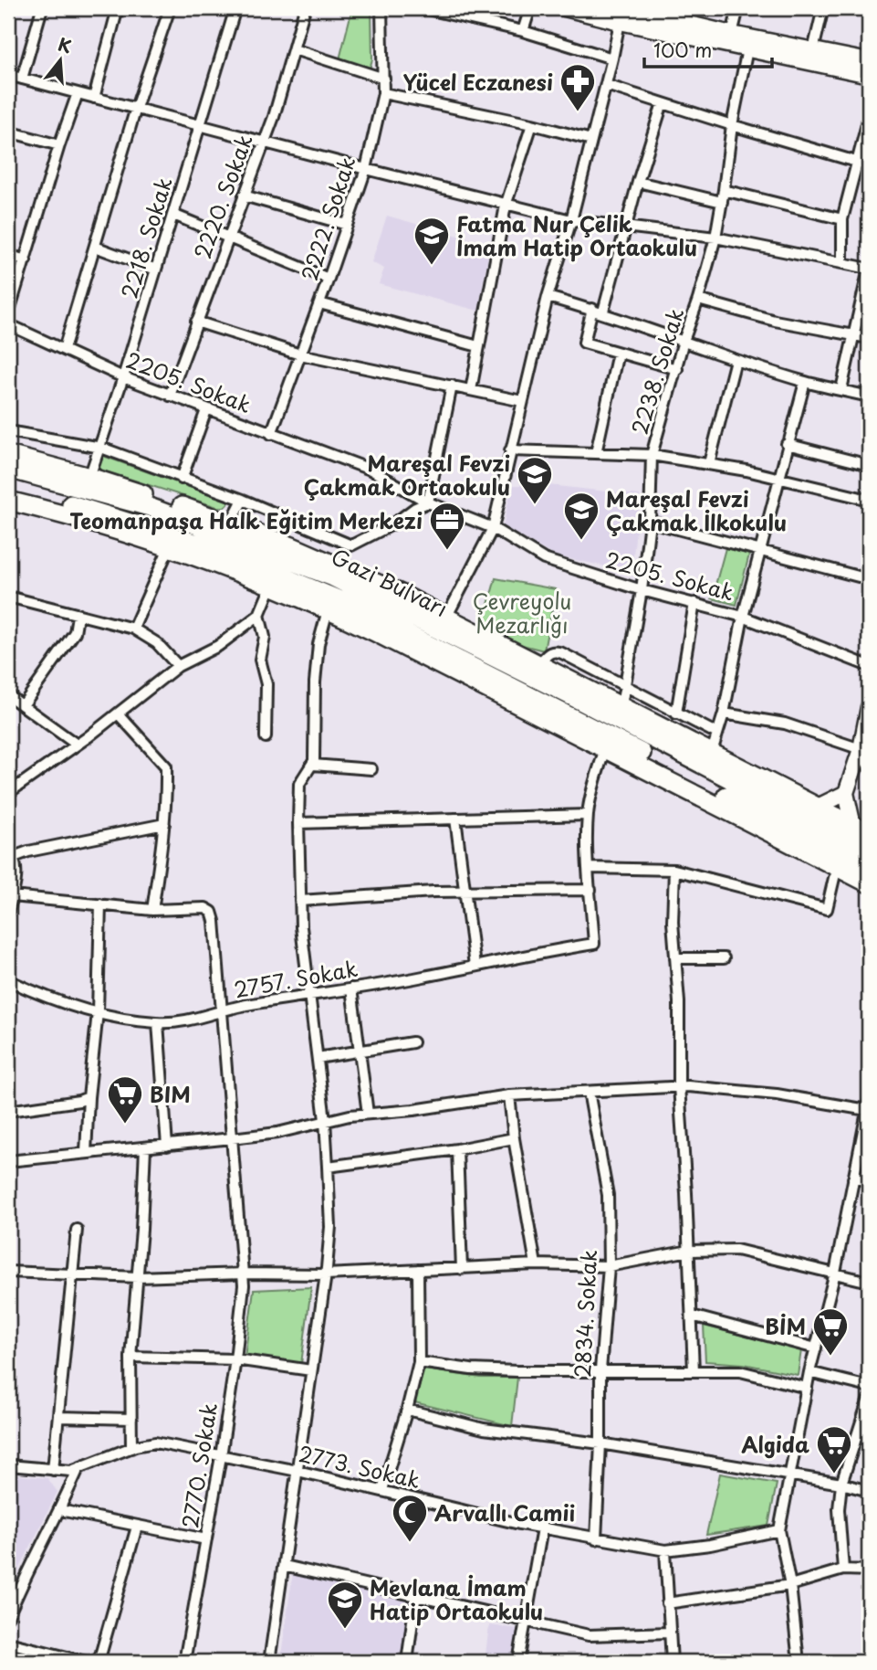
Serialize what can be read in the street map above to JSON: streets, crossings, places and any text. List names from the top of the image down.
{
  "streets": {
    "highway": ["Gazi Bulvarı"],
    "street": [
      "2220. Sokak",
      "2222. Sokak",
      "2218. Sokak",
      "2238. Sokak",
      "2205. Sokak",
      "2757. Sokak",
      "2834. Sokak",
      "2770. Sokak",
      "2773. Sokak"
    ]
  },
  "crossings": [
    ["2220. Sokak", "2205. Sokak"],
    ["2222. Sokak", "2205. Sokak"],
    ["2218. Sokak", "2205. Sokak"],
    ["2238. Sokak", "2205. Sokak"],
    ["2757. Sokak", "2770. Sokak"],
    ["2834. Sokak", "2773. Sokak"],
    ["2770. Sokak", "2773. Sokak"]
  ],
  "parks": ["Çevreyolu Mezarlığı"],
  "places": {
    "pharmacy": ["Yücel Eczanesi"],
    "school or university": [
      "Fatma Nur Çelik İmam Hatip Ortaokulu",
      "Mareşal Fevzi Çakmak Ortaokulu",
      "Mareşal Fevzi Çakmak İlkokulu",
      "Mevlana İmam Hatip Ortaokulu"
    ],
    "office": ["Teomanpaşa Halk Eğitim Merkezi"],
    "supermarket": ["BIM", "BİM", "Algida"],
    "mosque": ["Arvallı Camii"]
  },
  "scale_bar": "100 m",
  "north": "top"
}
